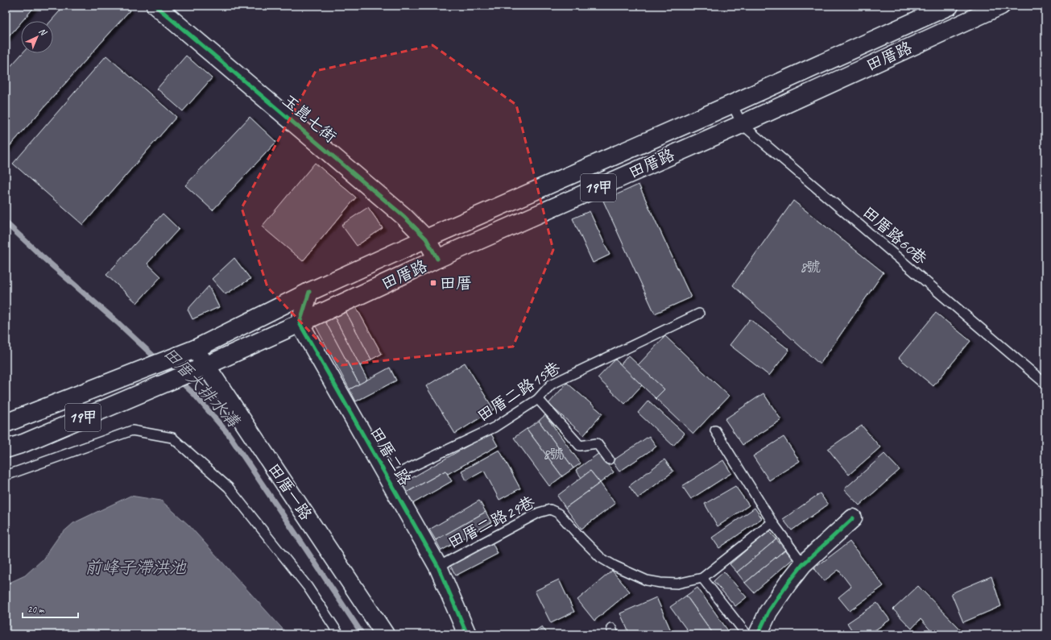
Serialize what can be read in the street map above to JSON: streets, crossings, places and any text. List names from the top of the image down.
{
  "streets": {
    "main road": [
      "田厝路",
      "玉崑七街",
      "19甲",
      "田厝二路",
      "田厝一路"
    ],
    "lane": ["田厝路60巷", "田厝二路15巷", "田厝二路29巷"]
  },
  "crossings": [
    ["田厝路", "玉崑七街"],
    ["田厝路", "19甲"],
    ["田厝路", "田厝路60巷"],
    ["田厝路", "田厝二路"],
    ["田厝路", "田厝一路"],
    ["19甲", "田厝一路"],
    ["田厝二路15巷", "田厝二路"],
    ["田厝二路", "田厝二路29巷"]
  ],
  "water": ["田厝大排水溝", "前峰子滯洪池"],
  "places": {
    "transit": ["田厝"]
  },
  "house_numbers": ["8號", "8號"],
  "scale_bar": "20 m",
  "north": "top right"
}
